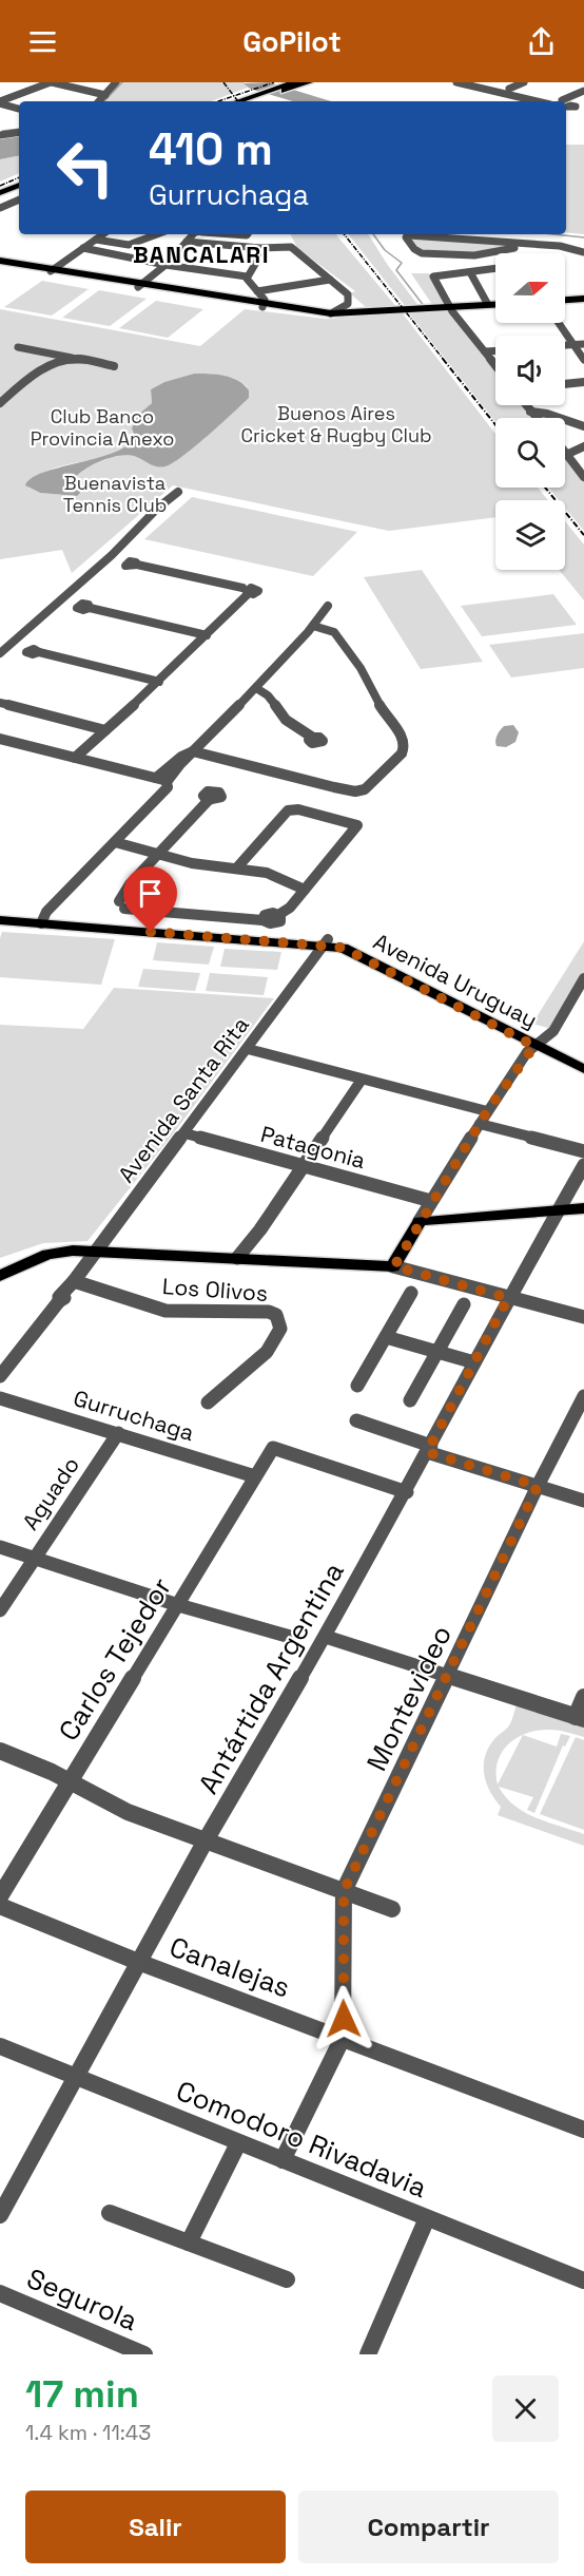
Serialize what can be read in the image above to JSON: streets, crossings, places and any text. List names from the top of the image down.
{
  "streets": {
    "main road": ["Avenida Uruguay"],
    "street": [
      "Avenida Santa Rita",
      "Patagonia",
      "Los Olivos",
      "Gurruchaga",
      "Aguado",
      "Carlos Tejedor",
      "Antártida Argentina",
      "Montevideo",
      "Canalejas",
      "Comodoro Rivadavia",
      "Segurola"
    ]
  },
  "crossings": [
    ["Avenida Uruguay", "Avenida Santa Rita"],
    ["Avenida Santa Rita", "Patagonia"],
    ["Avenida Santa Rita", "Los Olivos"],
    ["Gurruchaga", "Aguado"],
    ["Gurruchaga", "Carlos Tejedor"],
    ["Carlos Tejedor", "Antártida Argentina"],
    ["Antártida Argentina", "Canalejas"],
    ["Antártida Argentina", "Comodoro Rivadavia"],
    ["Montevideo", "Canalejas"]
  ],
  "districts": ["BANCALARI"],
  "parks": ["Buenos Aires Cricket & Rugby Club", "Club Banco Provincia Anexo", "Buenavista Tennis Club"],
  "north": "right",
  "page": {
    "header": "GoPilot",
    "turn": ["410 m", "Gurruchaga"],
    "heading": ["17 min", "1.4 km · 11:43"],
    "buttons": ["Salir", "Compartir"]
  }
}
